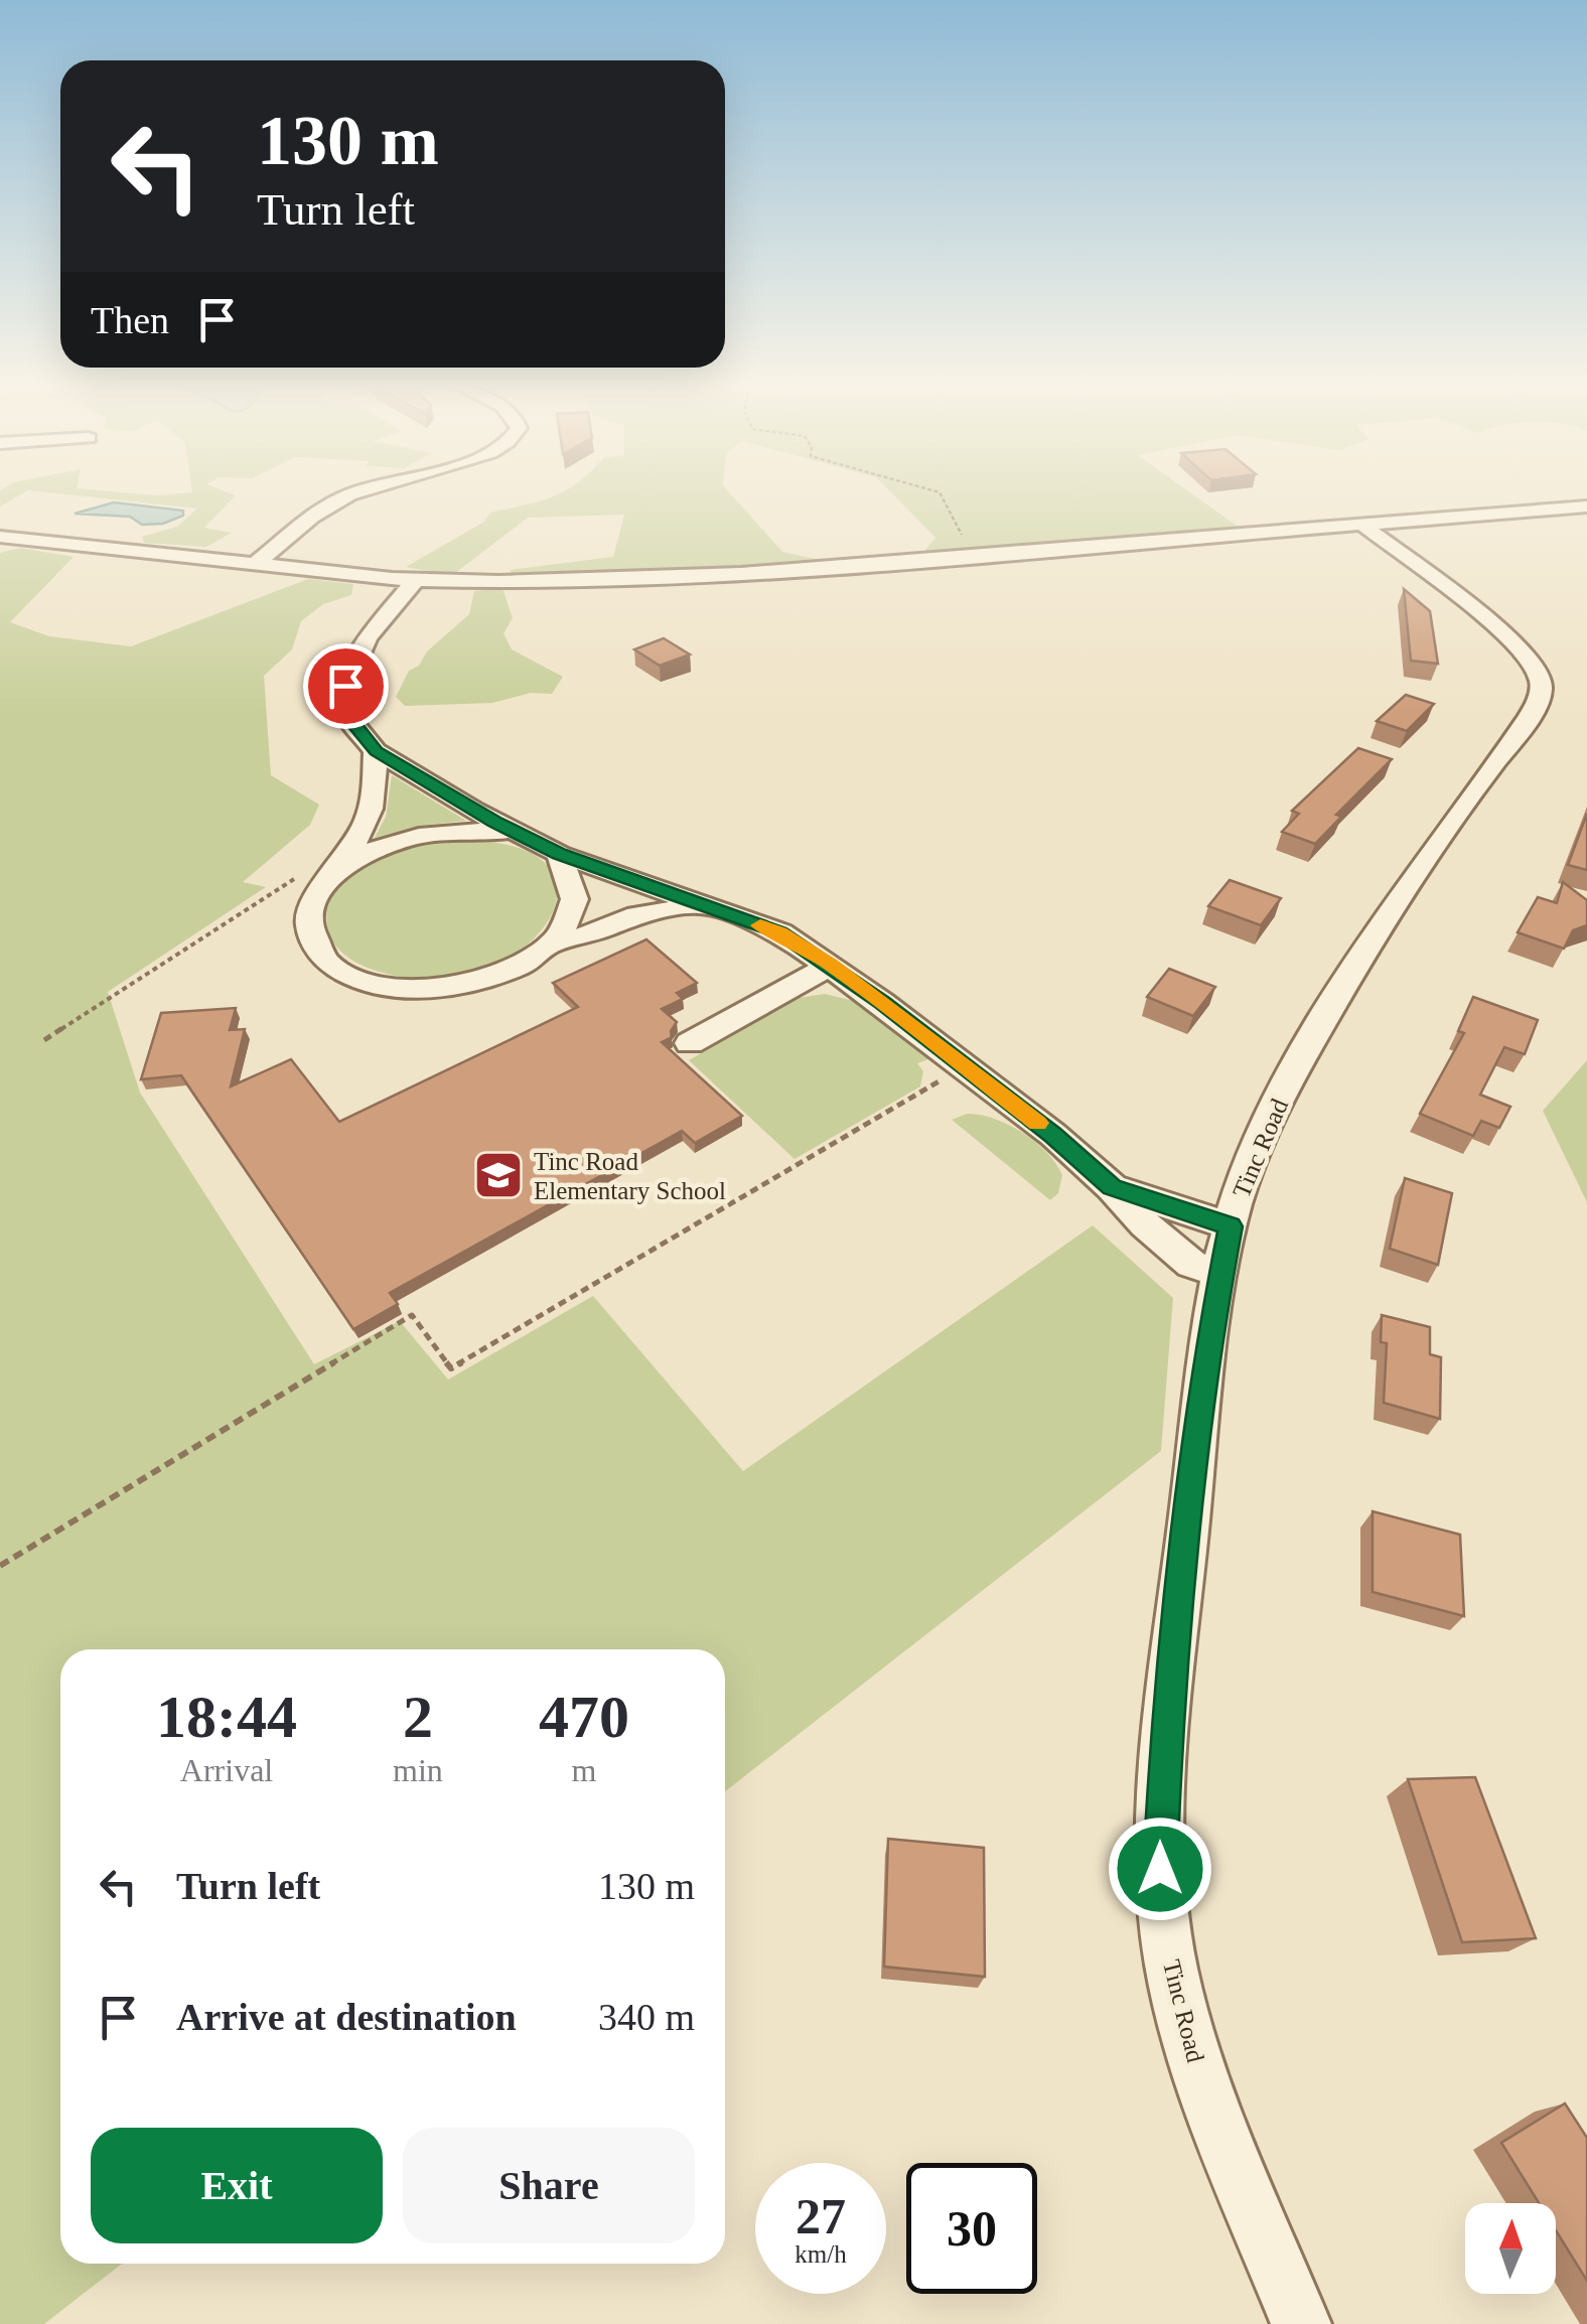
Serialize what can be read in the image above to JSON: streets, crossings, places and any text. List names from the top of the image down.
{
  "streets": {
    "street": ["Tinc Road"]
  },
  "places": {
    "school or university": ["Tinc Road Elementary School"]
  },
  "north": "top",
  "page": {
    "turn": ["130 m", "Turn left"],
    "then": "Then",
    "eta": [
      "18:44",
      "Arrival",
      "2",
      "min",
      "470",
      "m"
    ],
    "list": [
      {
        "name": "Turn left",
        "value": "130 m"
      },
      {
        "name": "Arrive at destination",
        "value": "340 m"
      }
    ],
    "buttons": ["Exit", "Share"],
    "speed": "27 km/h",
    "limit": "30"
  }
}
